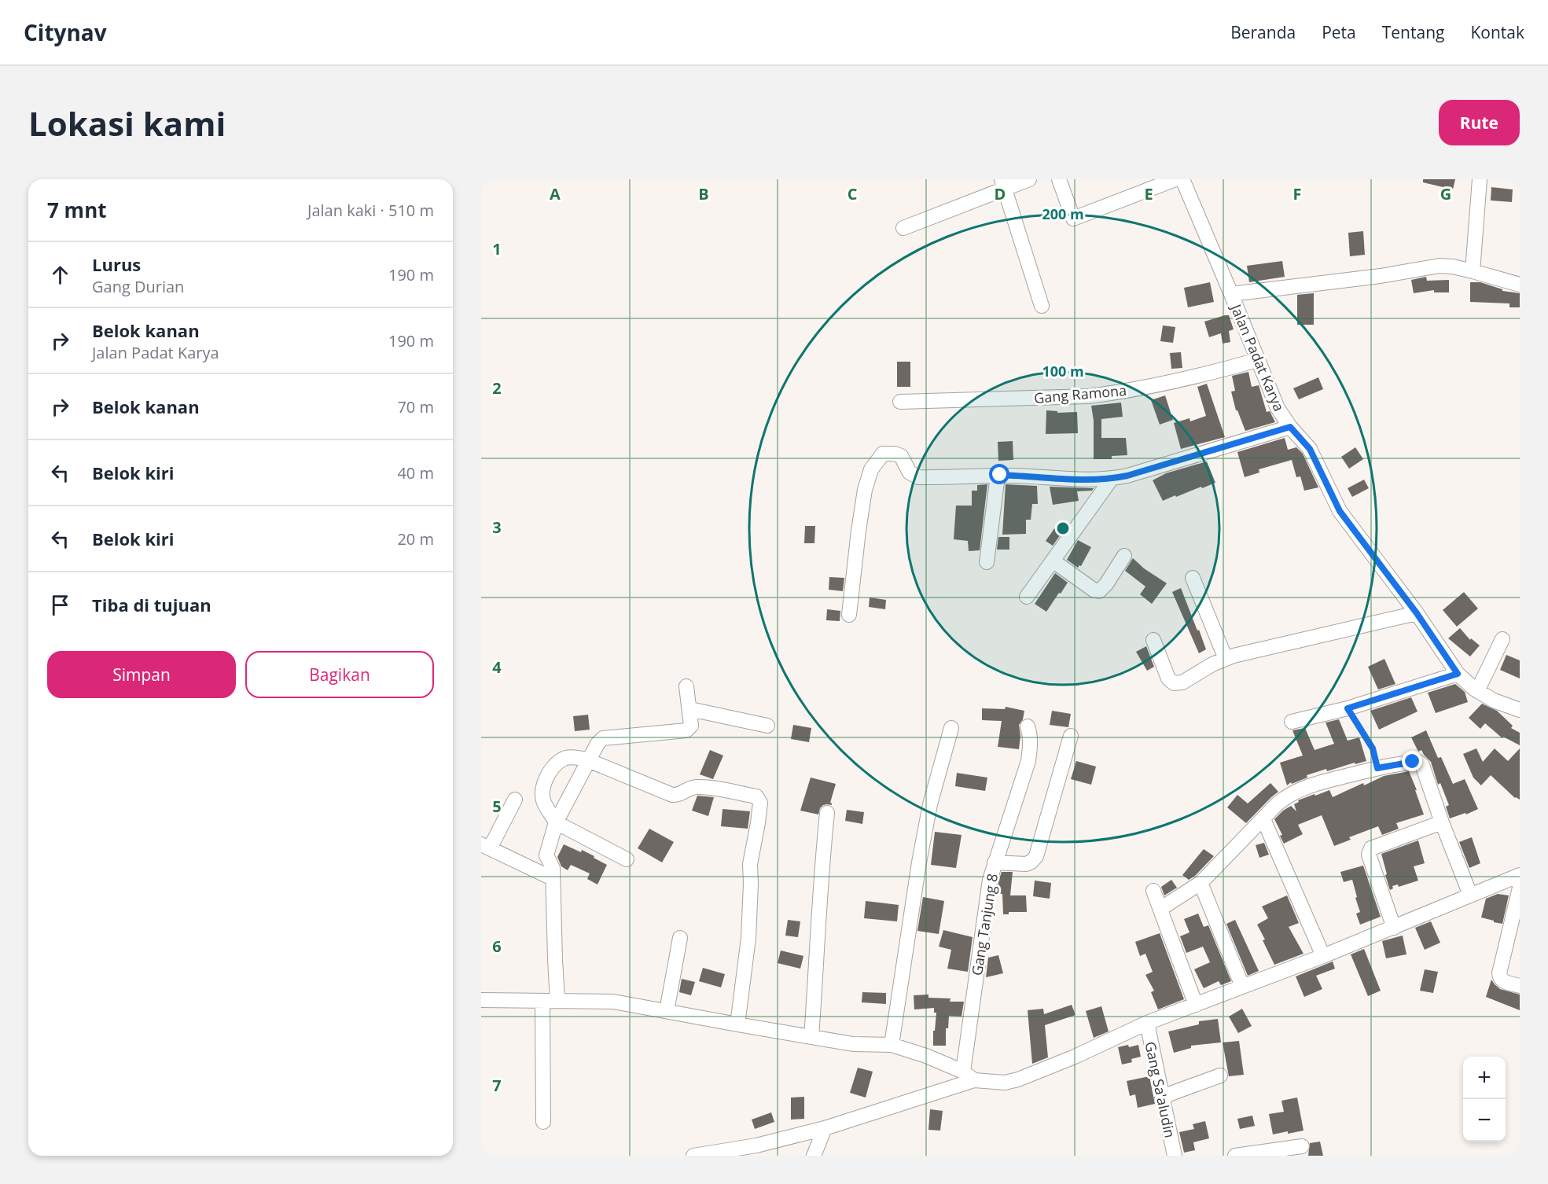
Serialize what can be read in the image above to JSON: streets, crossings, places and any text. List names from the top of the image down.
{
  "streets": {
    "street": [
      "Jalan Padat Karya",
      "Gang Ramona",
      "Gang Tanjung 8",
      "Gang Sa'aludin"
    ]
  },
  "crossings": [
    ["Jalan Padat Karya", "Gang Ramona"]
  ],
  "page": {
    "header": "Citynav",
    "nav": [
      "Beranda",
      "Peta",
      "Tentang",
      "Kontak"
    ],
    "buttons": [
      "Rute",
      ["Simpan", "Bagikan"]
    ],
    "title": "Lokasi kami",
    "heading": ["7 mnt", "Jalan kaki · 510 m"],
    "list": [
      ["Lurus", "Gang Durian", "190 m"],
      ["Belok kanan", "Jalan Padat Karya", "190 m"],
      ["Belok kanan", "70 m"],
      ["Belok kiri", "40 m"],
      ["Belok kiri", "20 m"],
      "Tiba di tujuan"
    ],
    "map_buttons": ["+", "−"]
  },
  "grid": {
    "columns": [
      "A",
      "B",
      "C",
      "D",
      "E",
      "F",
      "G"
    ],
    "rows": [
      "1",
      "2",
      "3",
      "4",
      "5",
      "6",
      "7"
    ]
  },
  "rings": ["200 m", "100 m"]
}
